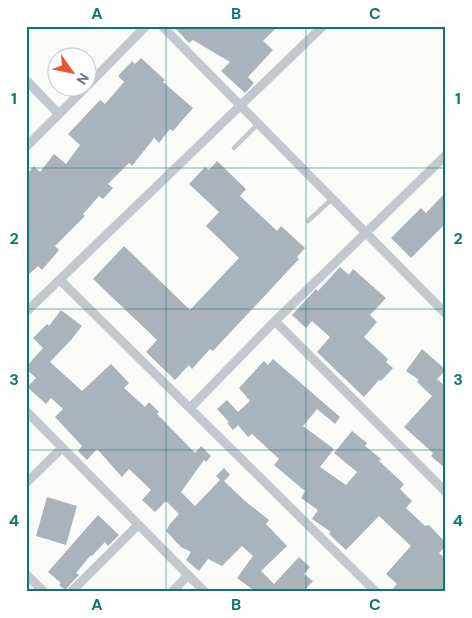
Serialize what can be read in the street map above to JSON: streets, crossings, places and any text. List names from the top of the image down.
{
  "north": "bottom right",
  "grid": {
    "columns": ["A", "B", "C"],
    "rows": [
      "1",
      "2",
      "3",
      "4"
    ]
  }
}
